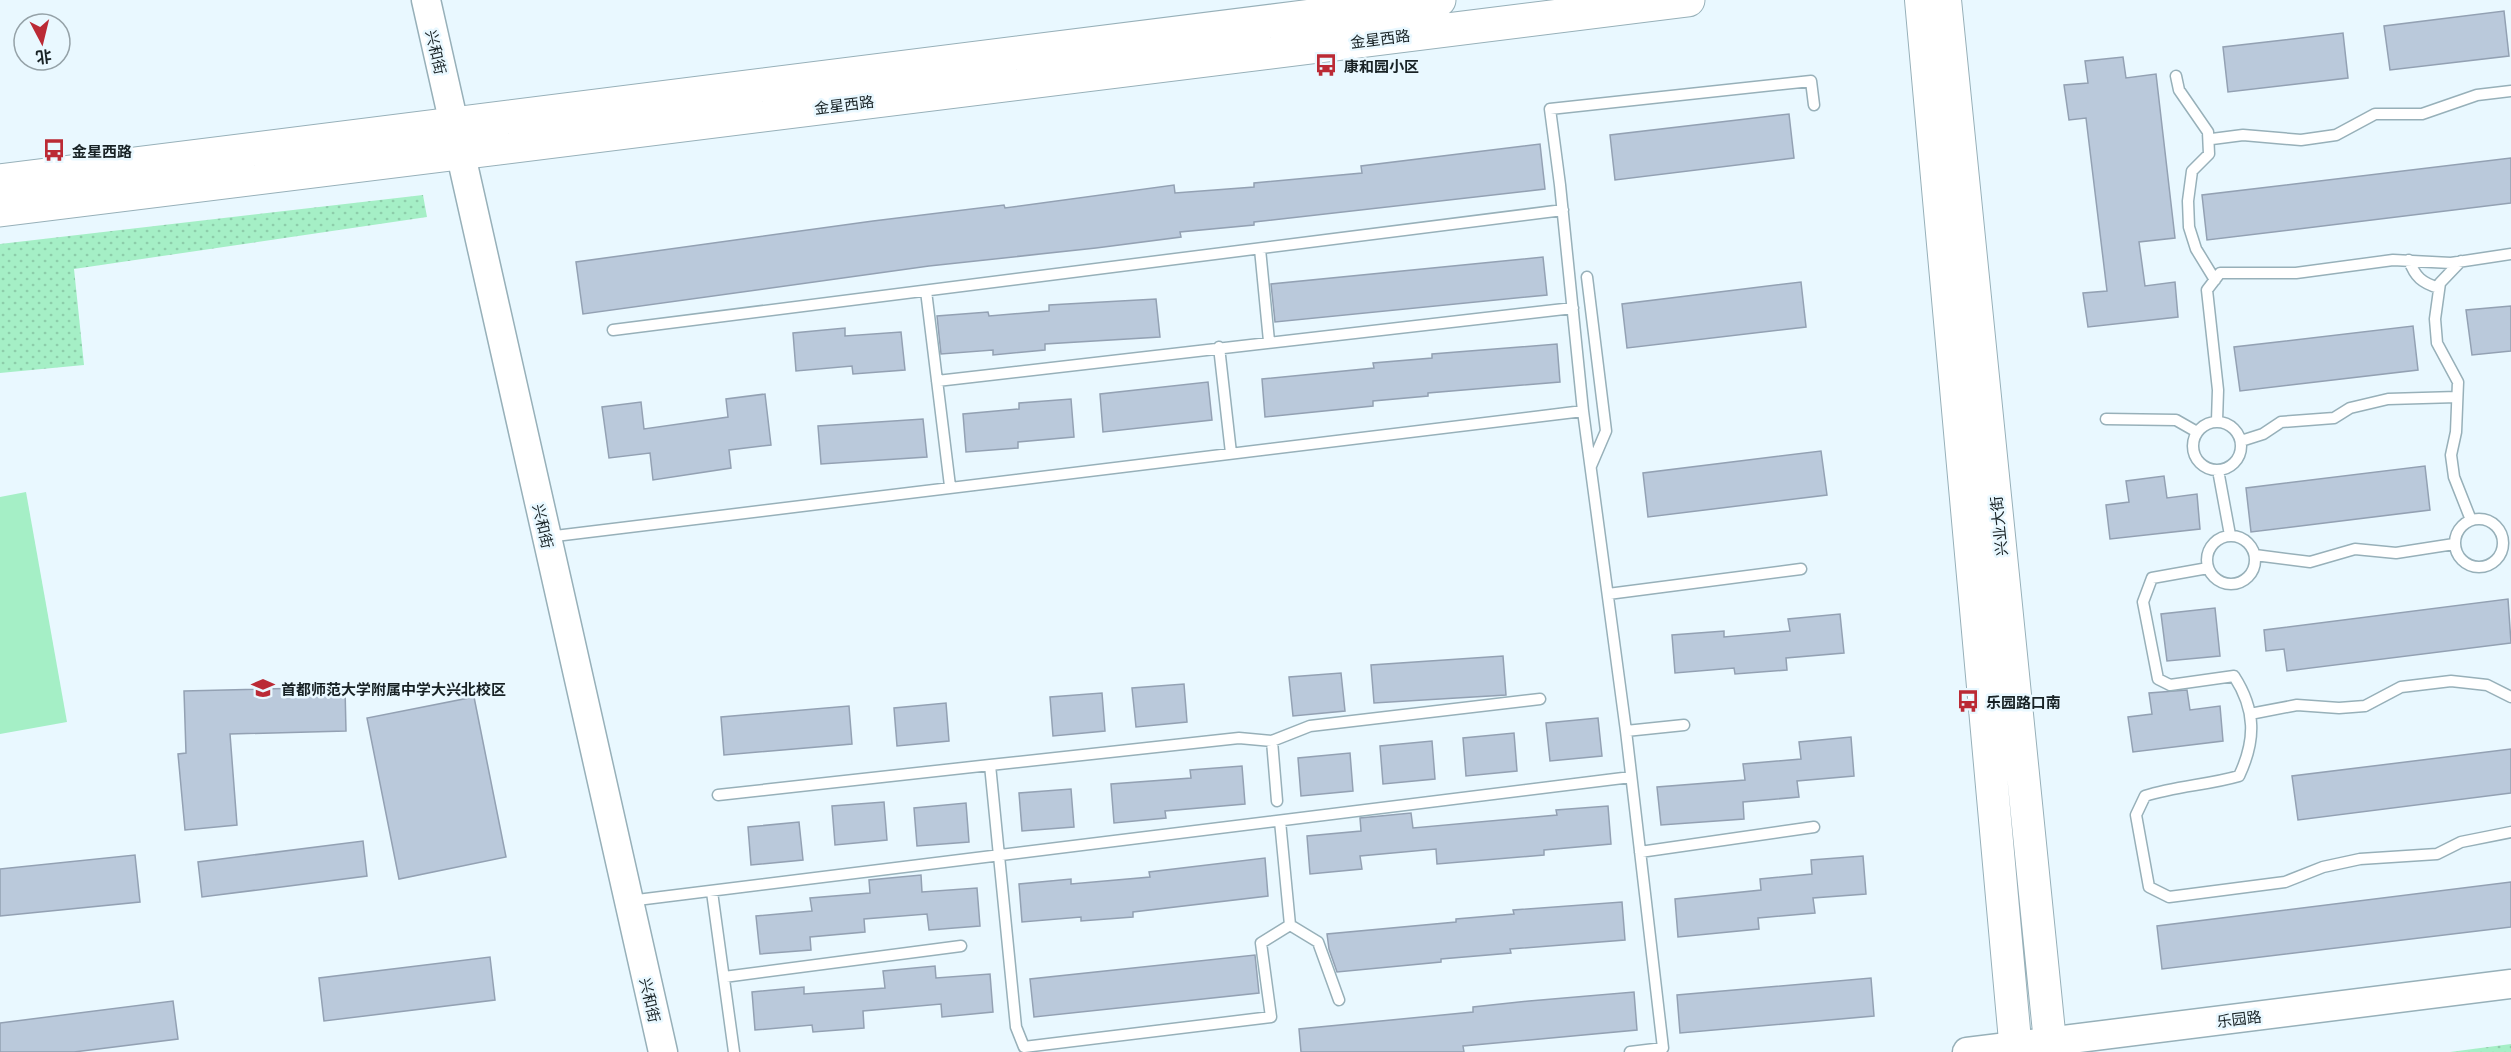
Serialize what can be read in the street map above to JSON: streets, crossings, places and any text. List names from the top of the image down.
{
  "streets": {
    "main road": ["金星西路", "兴业大街"],
    "street": ["兴和街", "乐园路"]
  },
  "crossings": [
    ["金星西路", "兴和街"],
    ["兴业大街", "乐园路"]
  ],
  "places": {
    "bus stop": ["康和园小区", "金星西路", "乐园路口南"],
    "school or university": ["首都师范大学附属中学大兴北校区"]
  },
  "north": "bottom"
}
